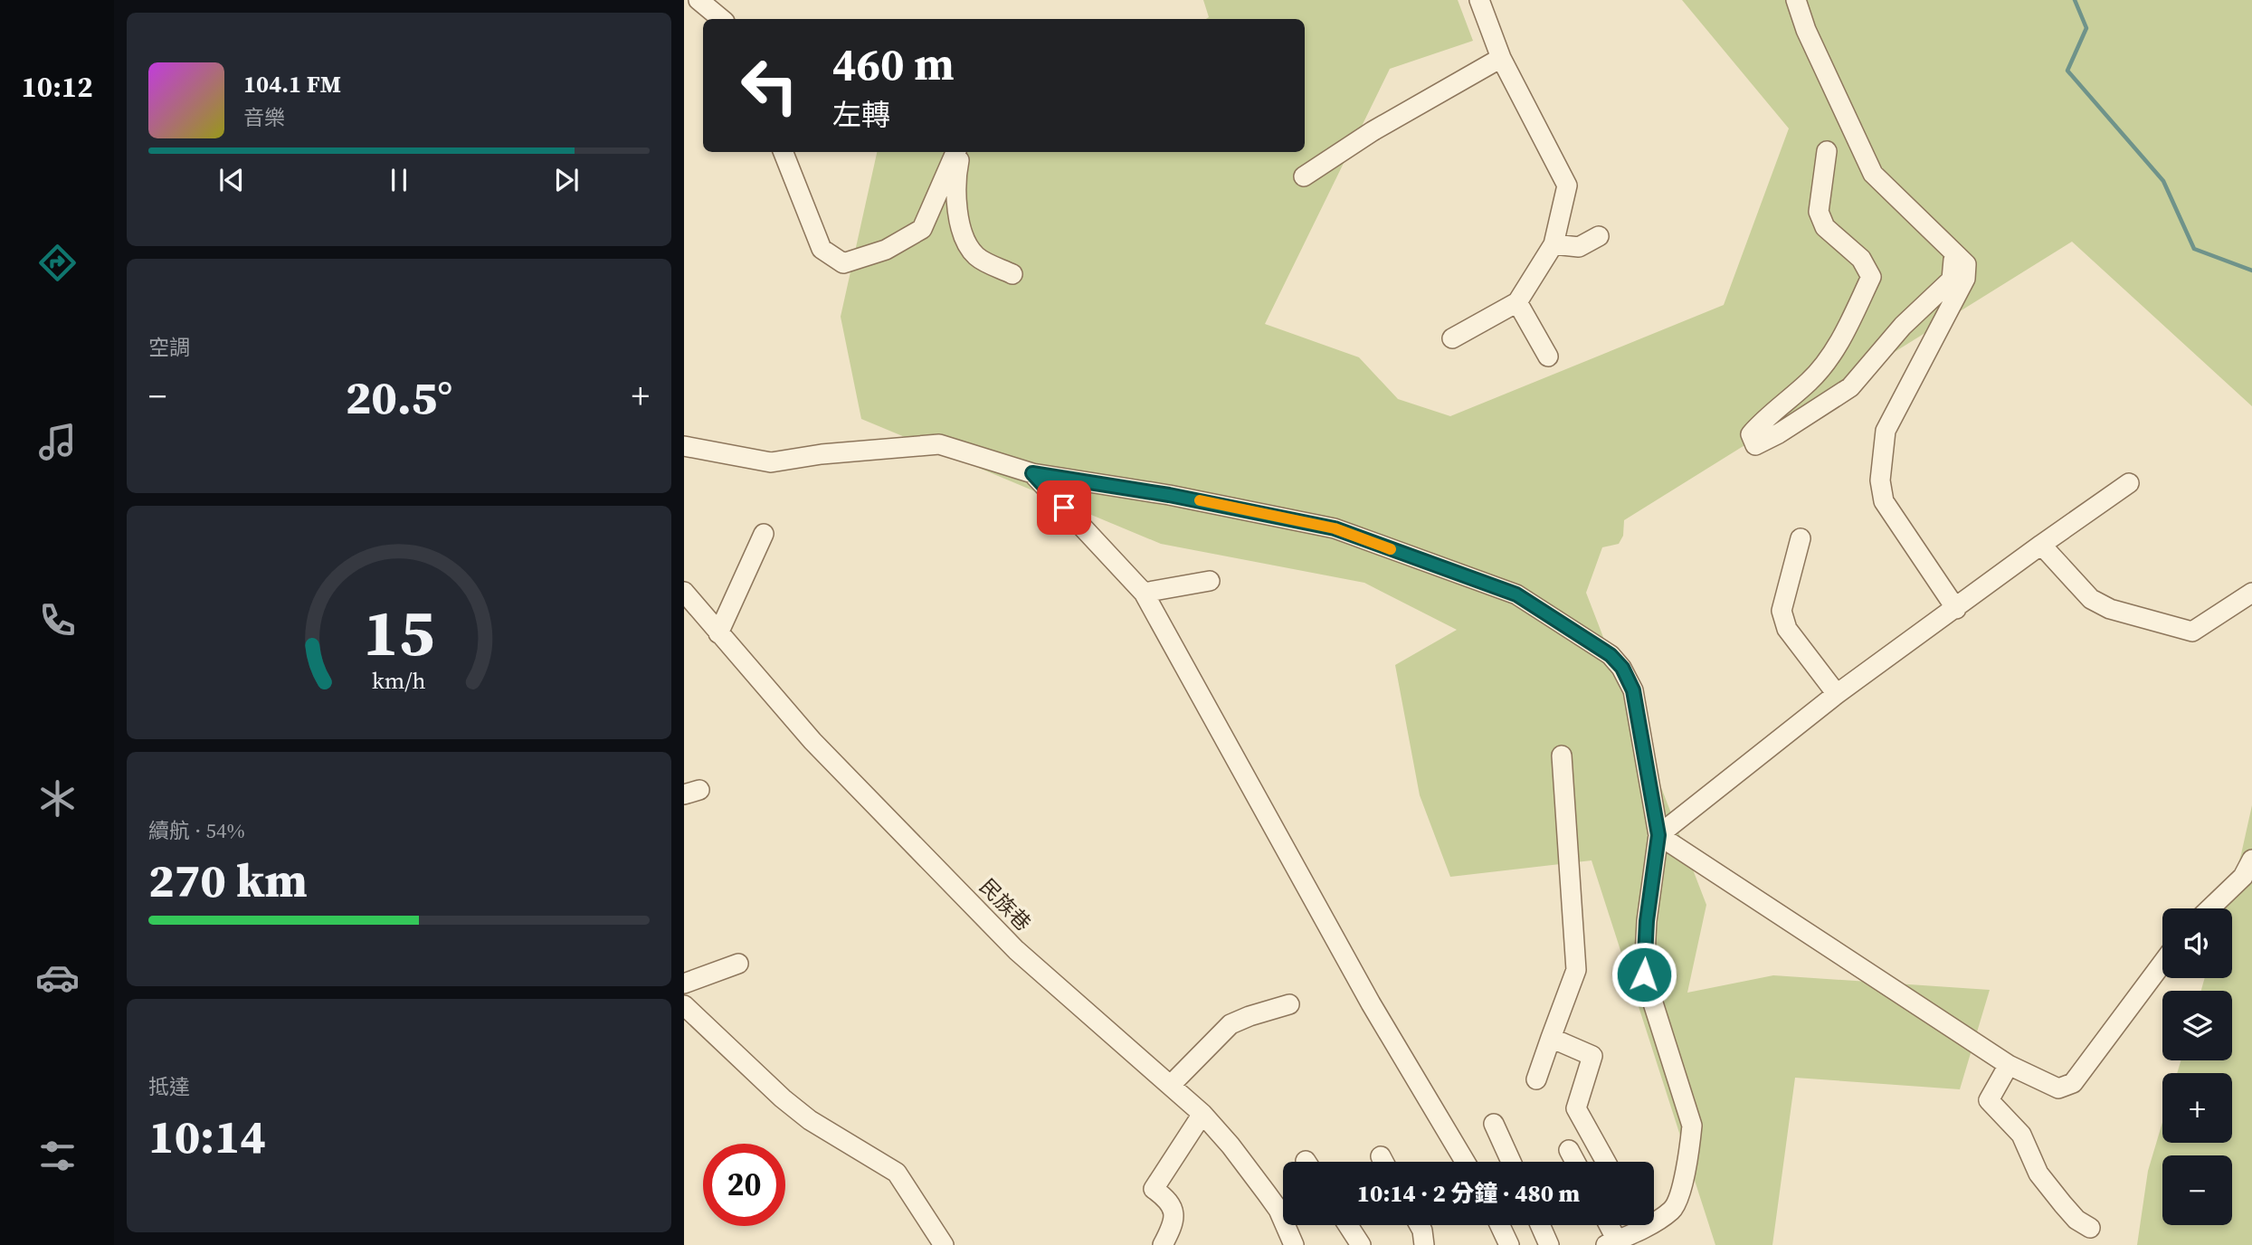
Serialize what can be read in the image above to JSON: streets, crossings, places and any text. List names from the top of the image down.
{
  "streets": {
    "street": ["民族巷"]
  },
  "page": {
    "tabs": "10:12",
    "turn": ["460 m", "左轉"],
    "song": ["104.1 FM", "音樂"],
    "tile": [
      "空調",
      ["續航 · 54%", "270 km"],
      ["抵達", "10:14"]
    ],
    "heat": ["−", "20.5°", "+"],
    "map_buttons": ["+", "−"],
    "limit": "20",
    "trip": "10:14 · 2 分鐘 · 480 m",
    "gauge": ["15", "km/h"]
  }
}
